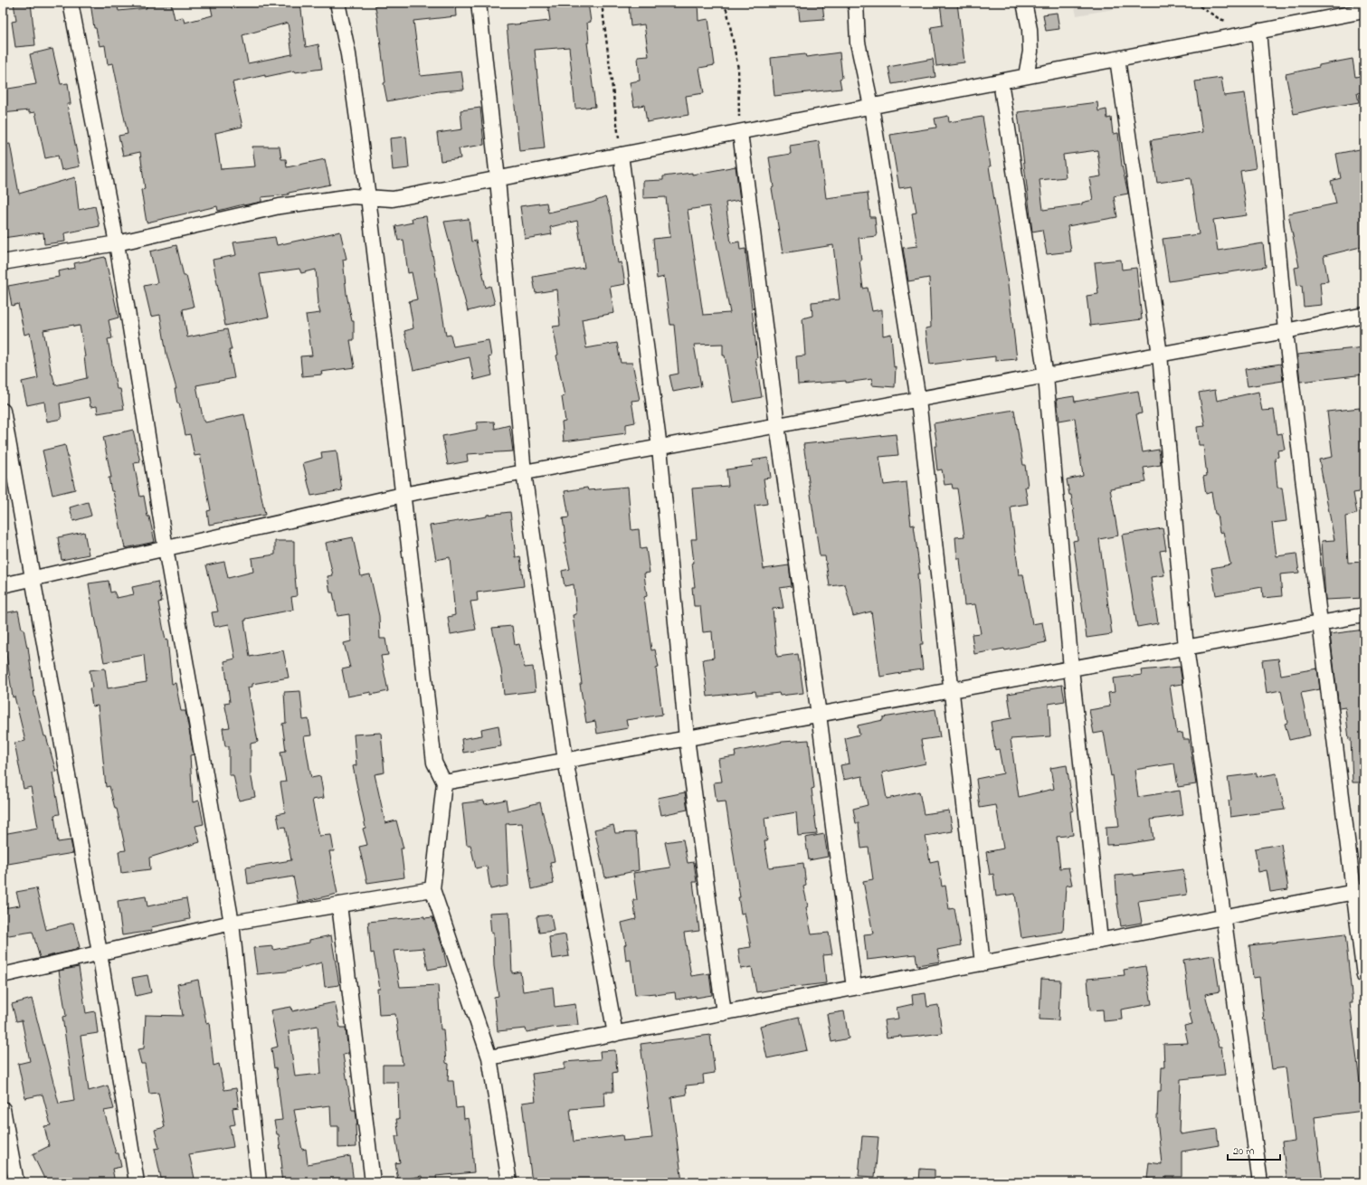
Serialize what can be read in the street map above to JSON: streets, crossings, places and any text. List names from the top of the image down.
{
  "scale_bar": "20 m"
}
